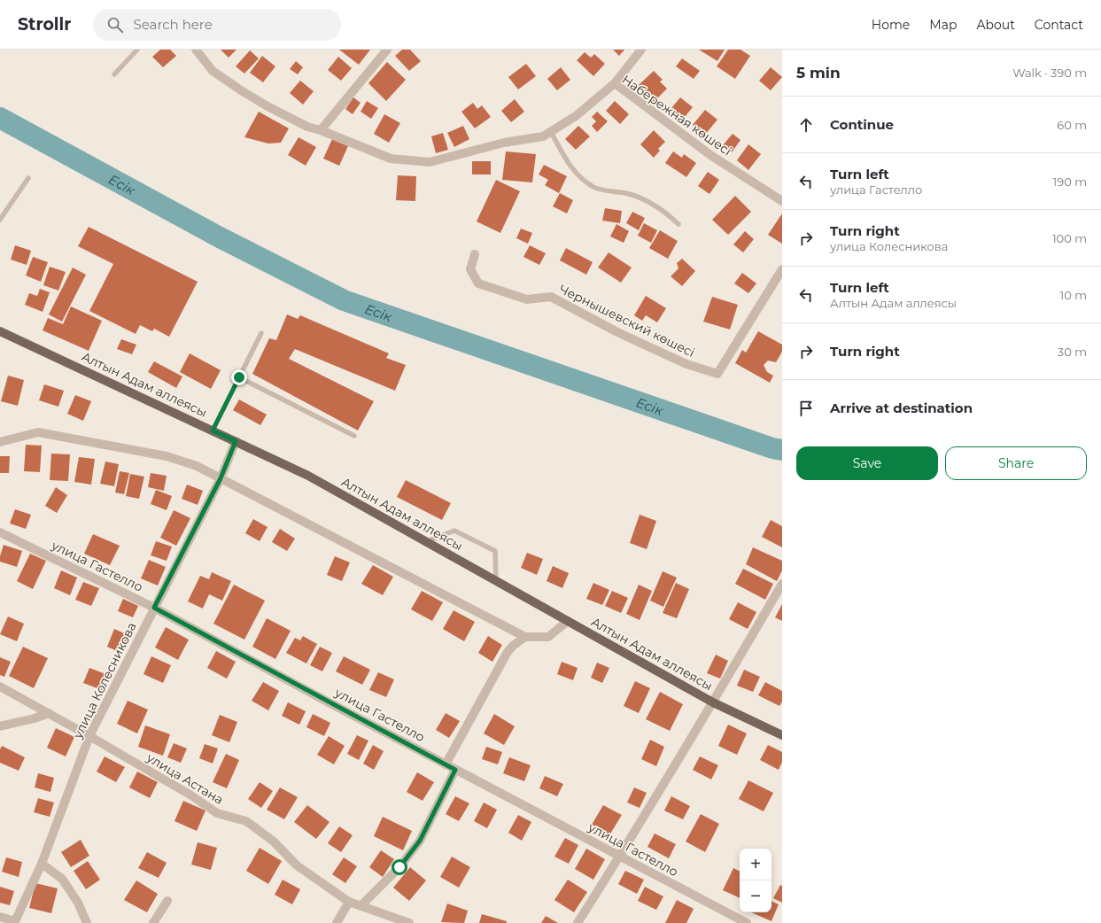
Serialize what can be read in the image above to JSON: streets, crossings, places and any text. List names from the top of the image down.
{
  "streets": {
    "main road": ["Алтын Адам аллеясы"],
    "street": [
      "Набережная көшесі",
      "Чернышевский көшесі",
      "улица Гастелло",
      "улица Колесникова",
      "улица Астана"
    ]
  },
  "crossings": [
    ["Алтын Адам аллеясы", "улица Колесникова"],
    ["улица Гастелло", "улица Колесникова"],
    ["улица Колесникова", "улица Астана"]
  ],
  "water": ["Есік"],
  "page": {
    "header": "Strollr",
    "search": "Search here",
    "nav": [
      "Home",
      "Map",
      "About",
      "Contact"
    ],
    "heading": ["5 min", "Walk · 390 m"],
    "list": [
      ["Continue", "60 m"],
      ["Turn left", "улица Гастелло", "190 m"],
      ["Turn right", "улица Колесникова", "100 m"],
      ["Turn left", "Алтын Адам аллеясы", "10 m"],
      ["Turn right", "30 m"],
      "Arrive at destination"
    ],
    "buttons": ["Save", "Share"],
    "map_buttons": ["+", "−"]
  }
}
